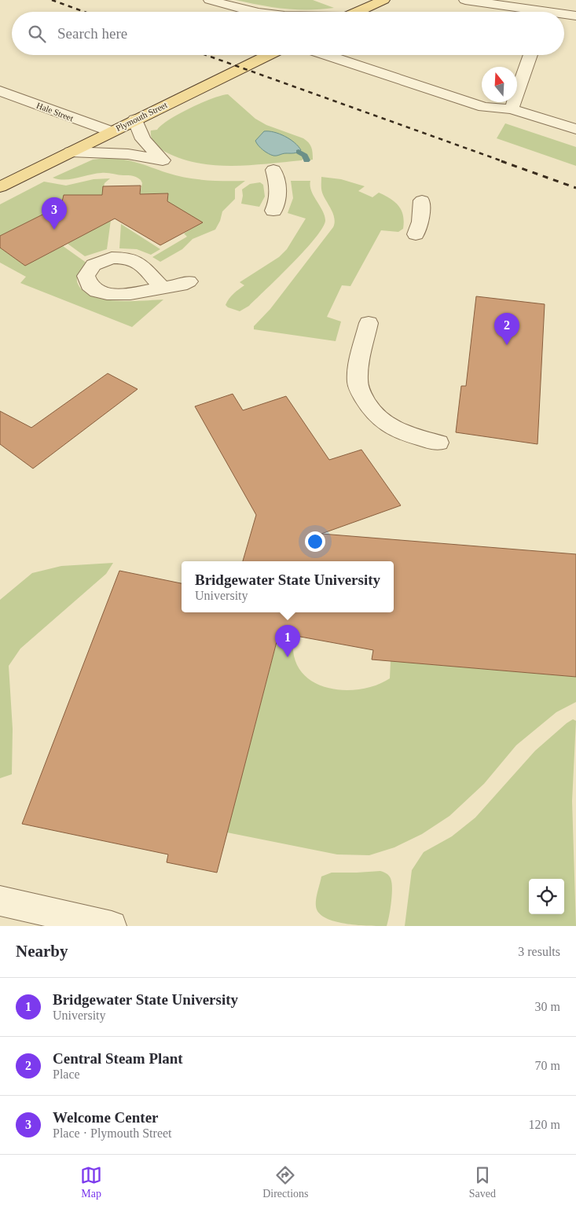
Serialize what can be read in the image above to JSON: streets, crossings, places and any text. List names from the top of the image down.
{
  "streets": {
    "main road": ["Plymouth Street"],
    "street": ["Hale Street"]
  },
  "crossings": [
    ["Hale Street", "Plymouth Street"]
  ],
  "north": "top",
  "page": {
    "search": "Search here",
    "pins": ["3", "2", "1"],
    "popup": ["Bridgewater State University", "University"],
    "heading": ["Nearby", "3 results"],
    "list": [
      {
        "mark": "1",
        "name": "Bridgewater State University",
        "note": "University",
        "value": "30 m"
      },
      {
        "mark": "2",
        "name": "Central Steam Plant",
        "note": "Place",
        "value": "70 m"
      },
      {
        "mark": "3",
        "name": "Welcome Center",
        "note": "Place · Plymouth Street",
        "value": "120 m"
      }
    ],
    "nav": ["Map", "Directions", "Saved"]
  }
}
